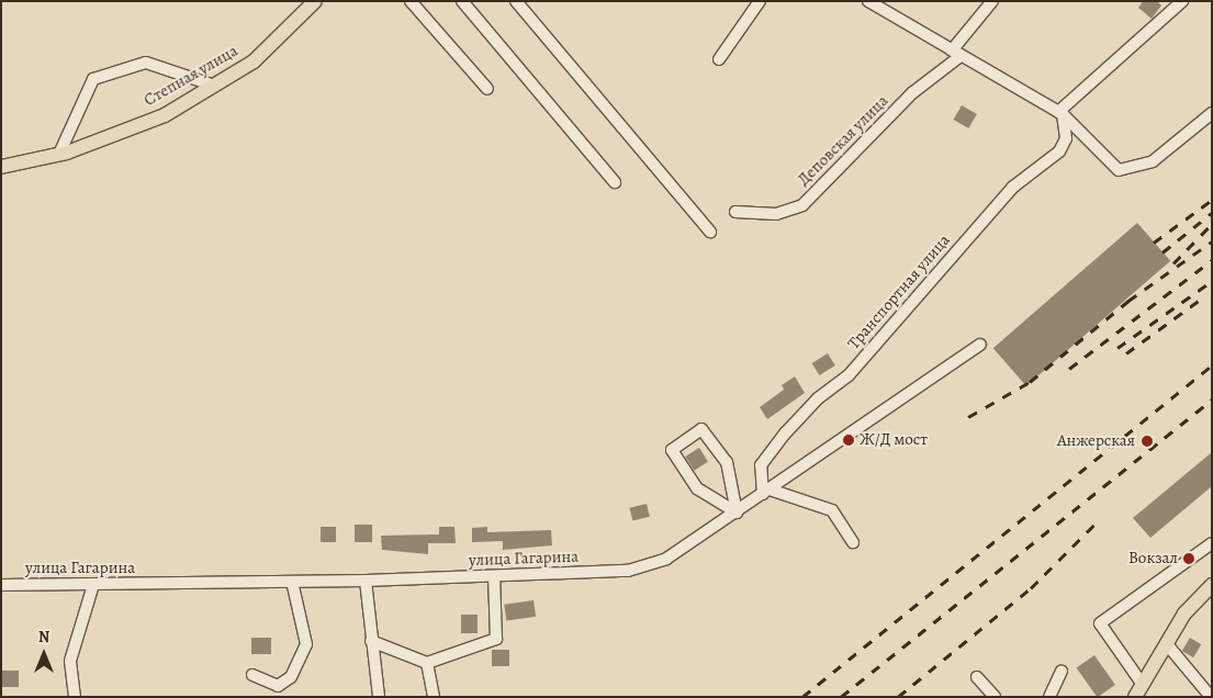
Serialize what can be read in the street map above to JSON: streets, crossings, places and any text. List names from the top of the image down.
{
  "streets": {
    "main road": ["Степная улица"],
    "street": ["Деповская улица", "Транспортная улица", "улица Гагарина"]
  },
  "crossings": [
    ["Транспортная улица", "улица Гагарина"]
  ],
  "places": ["Ж/Д мост", "Анжерская", "Вокзал"],
  "north": "top"
}
